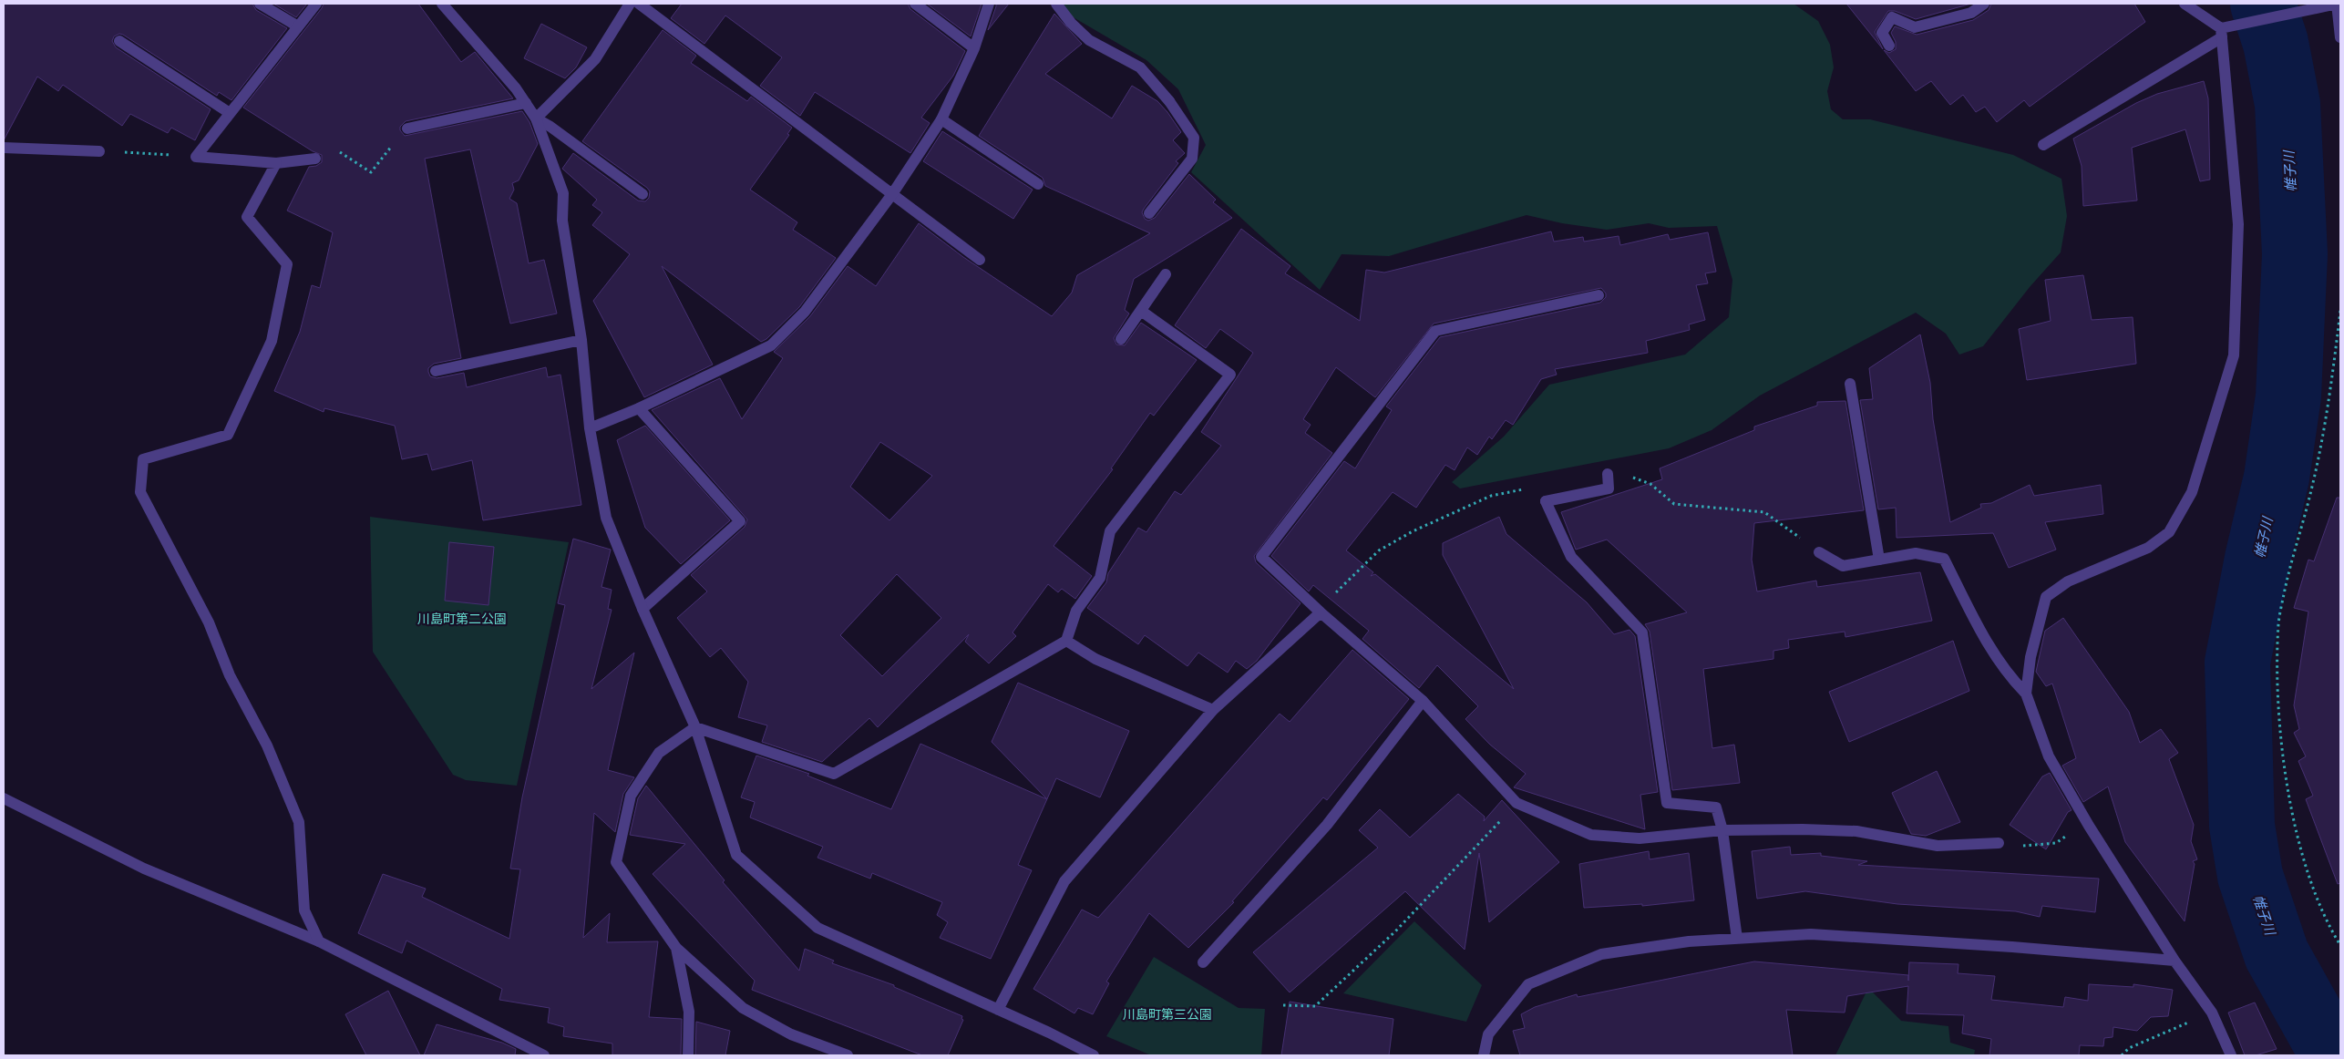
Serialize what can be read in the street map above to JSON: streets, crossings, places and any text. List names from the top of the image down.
{
  "water": ["帷子川"],
  "parks": ["川島町第二公園", "川島町第三公園"]
}
